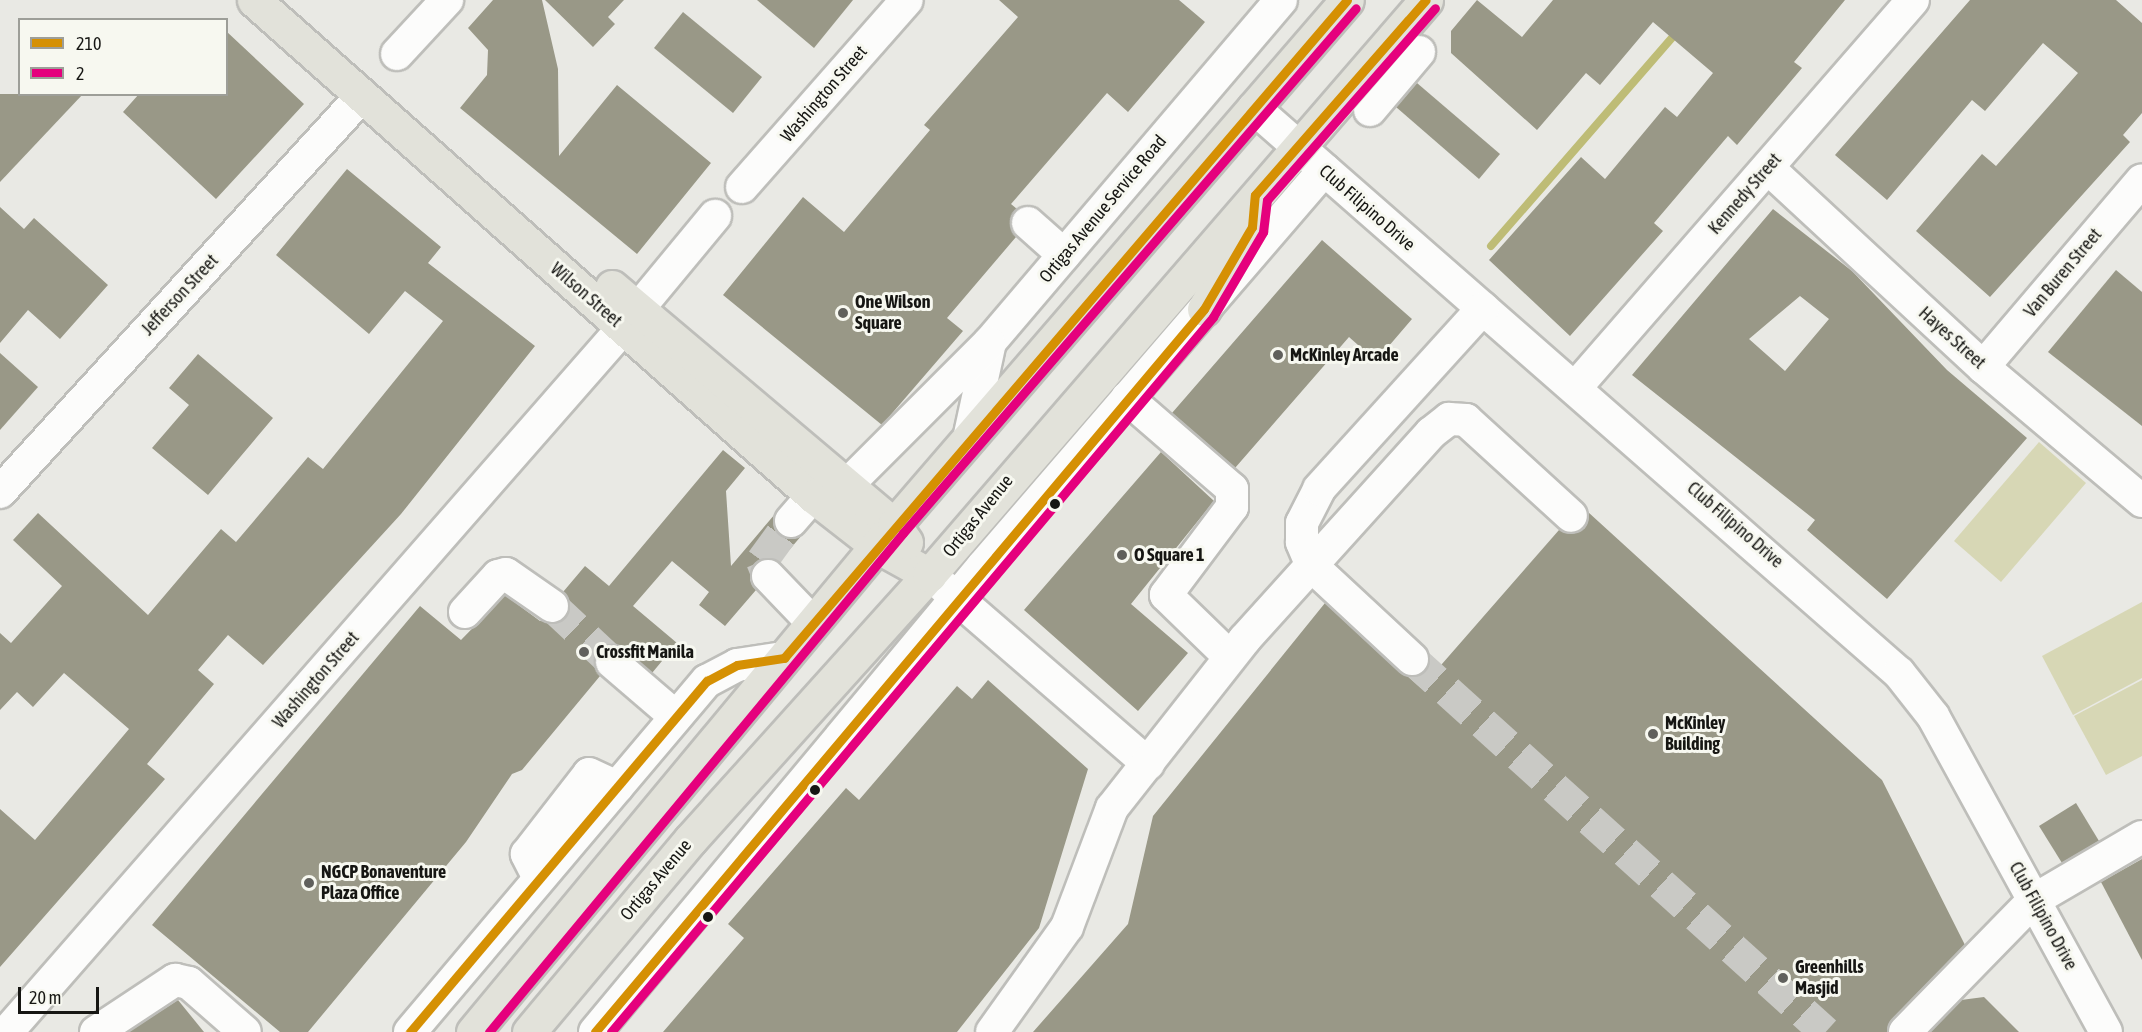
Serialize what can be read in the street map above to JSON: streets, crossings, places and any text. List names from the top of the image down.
{
  "streets": {
    "main road": ["Wilson Street", "Ortigas Avenue"],
    "street": [
      "Washington Street",
      "Kennedy Street",
      "Club Filipino Drive",
      "Ortigas Avenue Service Road",
      "Van Buren Street",
      "Jefferson Street",
      "Hayes Street"
    ]
  },
  "crossings": [
    ["Washington Street", "Wilson Street"],
    ["Kennedy Street", "Club Filipino Drive"],
    ["Kennedy Street", "Hayes Street"],
    ["Club Filipino Drive", "Ortigas Avenue"],
    ["Van Buren Street", "Hayes Street"],
    ["Jefferson Street", "Wilson Street"],
    ["Wilson Street", "Ortigas Avenue"]
  ],
  "places": [
    "One Wilson Square",
    "McKinley Arcade",
    "O Square 1",
    "Crossfit Manila",
    "McKinley Building",
    "NGCP Bonaventure Plaza Office",
    "Greenhills Masjid"
  ],
  "lines": ["transit line 210", "transit line 2"],
  "legend": ["210", "2"],
  "scale_bar": "20 m"
}
